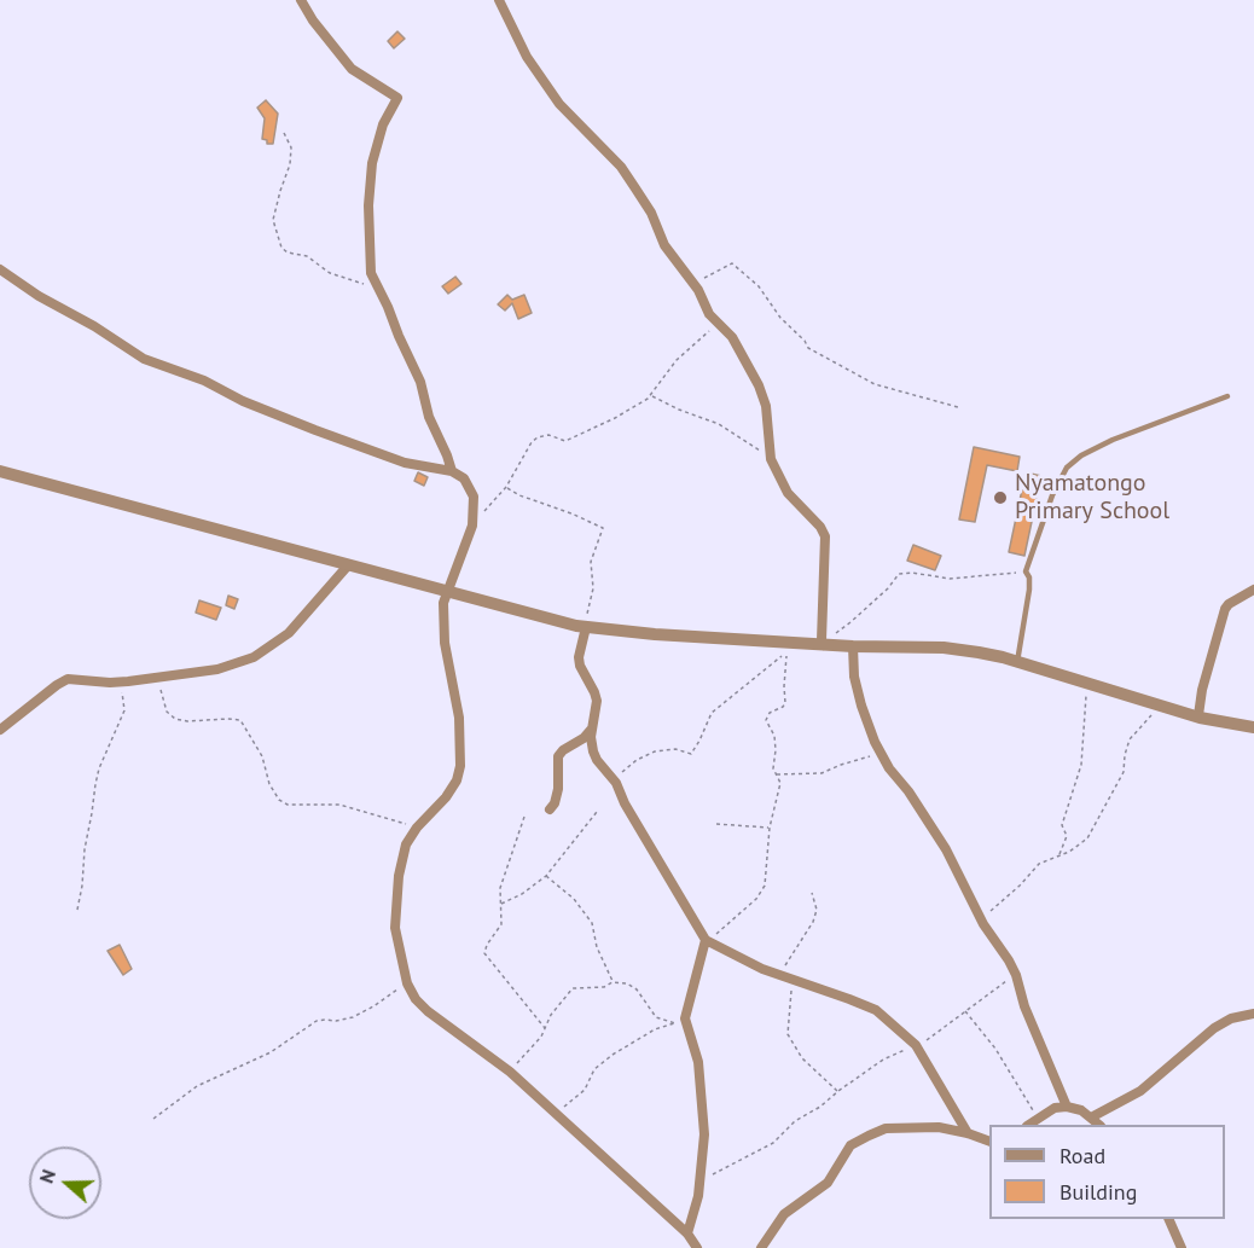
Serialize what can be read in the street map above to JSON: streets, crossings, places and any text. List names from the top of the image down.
{
  "places": ["Nyamatongo Primary School"],
  "legend": ["Road", "Building"],
  "north": "left"
}
